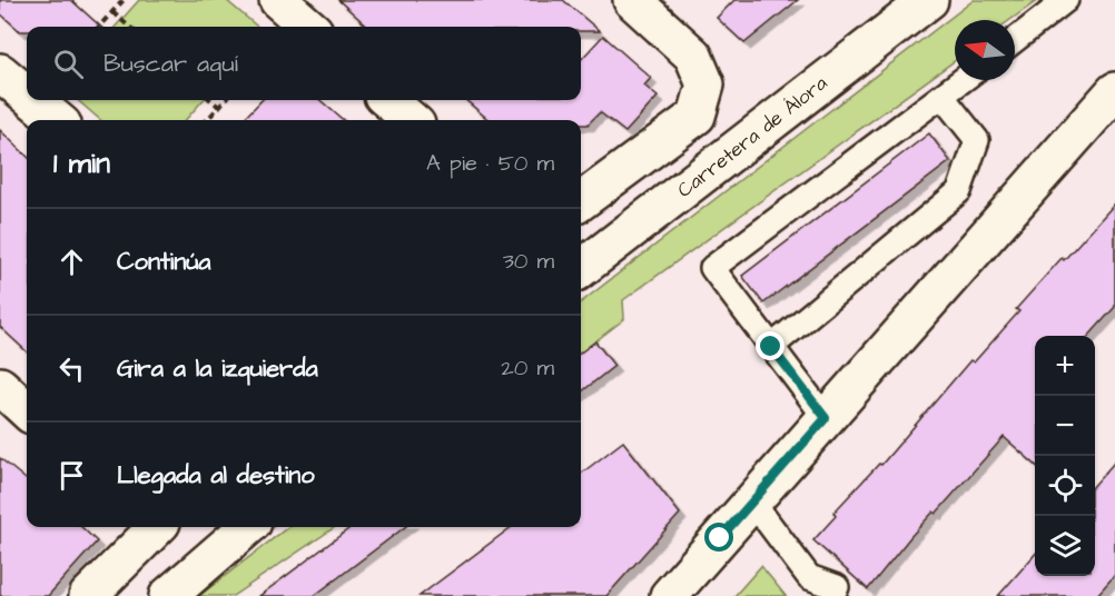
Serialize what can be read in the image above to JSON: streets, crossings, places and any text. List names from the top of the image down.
{
  "streets": {
    "street": ["Carretera de Álora"]
  },
  "north": "left",
  "page": {
    "search": "Buscar aquí",
    "heading": ["1 min", "A pie · 50 m"],
    "list": [
      ["Continúa", "30 m"],
      ["Gira a la izquierda", "20 m"],
      "Llegada al destino"
    ],
    "map_buttons": ["+", "−"]
  }
}
